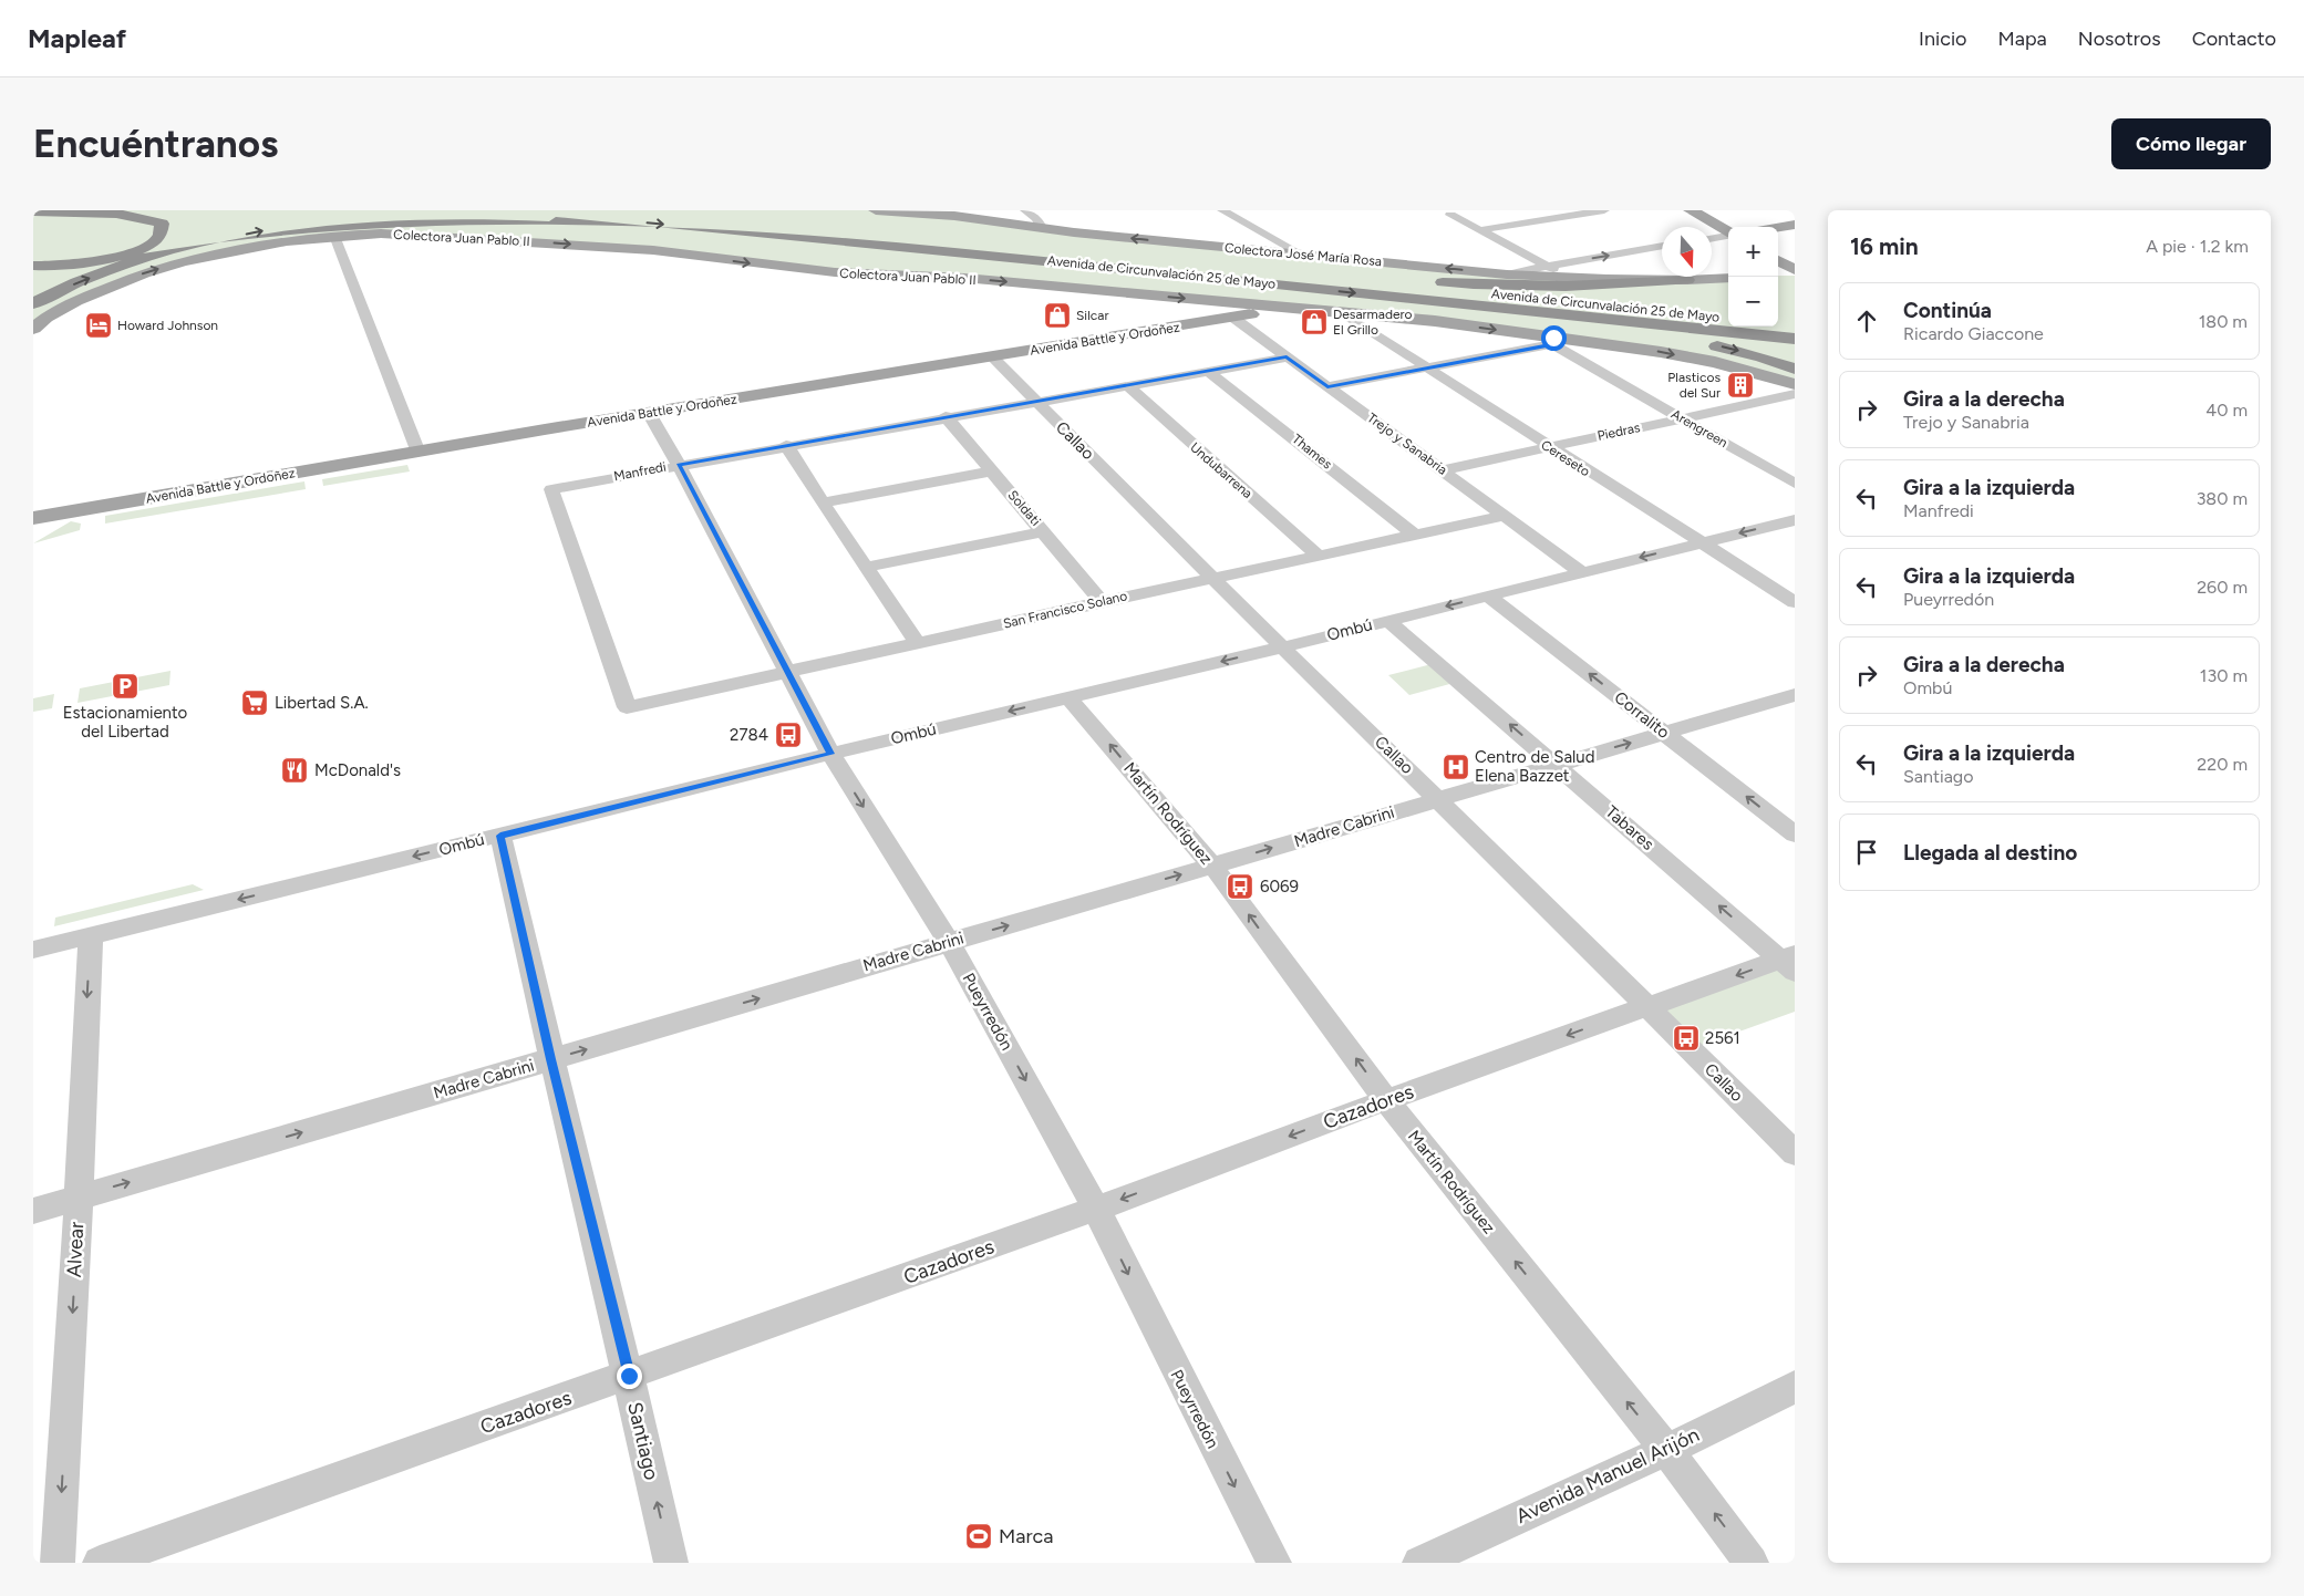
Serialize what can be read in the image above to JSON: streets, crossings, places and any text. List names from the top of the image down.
{
  "streets": {
    "highway": ["Avenida de Circunvalación 25 de Mayo"],
    "main road": ["Colectora Juan Pablo II", "Colectora José María Rosa", "Avenida Battle y Ordoñez"],
    "street": [
      "Arengreen",
      "Piedras",
      "Callao",
      "Trejo y Sanabria",
      "Thames",
      "Cereseto",
      "Undubarrena",
      "Manfredi",
      "Soldati",
      "San Francisco Solano",
      "Ombú",
      "Corralito",
      "Martín Rodríguez",
      "Madre Cabrini",
      "Tabares",
      "Pueyrredón",
      "Cazadores",
      "Alvear",
      "Santiago",
      "Avenida Manuel Arijón"
    ]
  },
  "crossings": [
    ["Colectora Juan Pablo II", "Avenida Battle y Ordoñez"],
    ["Colectora Juan Pablo II", "Arengreen"],
    ["Colectora Juan Pablo II", "Cereseto"],
    ["Avenida Battle y Ordoñez", "Callao"],
    ["Avenida Battle y Ordoñez", "Trejo y Sanabria"],
    ["Avenida Battle y Ordoñez", "Pueyrredón"],
    ["Arengreen", "Piedras"],
    ["Piedras", "Trejo y Sanabria"],
    ["Piedras", "Cereseto"],
    ["Callao", "Manfredi"],
    ["Callao", "San Francisco Solano"],
    ["Callao", "Ombú"],
    ["Callao", "Madre Cabrini"],
    ["Callao", "Cazadores"],
    ["Trejo y Sanabria", "Manfredi"],
    ["Trejo y Sanabria", "San Francisco Solano"],
    ["Trejo y Sanabria", "Ombú"],
    ["Thames", "Manfredi"],
    ["Thames", "San Francisco Solano"],
    ["Cereseto", "Ombú"],
    ["Undubarrena", "Manfredi"],
    ["Undubarrena", "San Francisco Solano"],
    ["Manfredi", "Soldati"],
    ["Manfredi", "San Francisco Solano"],
    ["Manfredi", "Pueyrredón"],
    ["Soldati", "San Francisco Solano"],
    ["San Francisco Solano", "Pueyrredón"],
    ["Ombú", "Corralito"],
    ["Ombú", "Martín Rodríguez"],
    ["Ombú", "Tabares"],
    ["Ombú", "Pueyrredón"],
    ["Ombú", "Alvear"],
    ["Ombú", "Santiago"],
    ["Corralito", "Madre Cabrini"],
    ["Martín Rodríguez", "Madre Cabrini"],
    ["Martín Rodríguez", "Cazadores"],
    ["Martín Rodríguez", "Avenida Manuel Arijón"],
    ["Madre Cabrini", "Tabares"],
    ["Madre Cabrini", "Pueyrredón"],
    ["Madre Cabrini", "Alvear"],
    ["Madre Cabrini", "Santiago"],
    ["Tabares", "Cazadores"],
    ["Pueyrredón", "Cazadores"],
    ["Cazadores", "Santiago"]
  ],
  "one_way": [
    "Colectora Juan Pablo II",
    "Colectora José María Rosa",
    "Ombú",
    "Corralito",
    "Martín Rodríguez",
    "Madre Cabrini",
    "Tabares",
    "Pueyrredón",
    "Cazadores",
    "Alvear"
  ],
  "places": {
    "shop": ["Silcar", "Desarmadero El Grillo"],
    "hotel": ["Howard Johnson"],
    "building": ["Plasticos del Sur"],
    "parking": ["Estacionamiento del Libertad"],
    "supermarket": ["Libertad S.A."],
    "bus stop": ["2784", "6069", "2561"],
    "hospital": ["Centro de Salud Elena Bazzet"],
    "restaurant": ["McDonald's"],
    "sports": ["Marca"]
  },
  "north": "bottom",
  "page": {
    "header": "Mapleaf",
    "nav": [
      "Inicio",
      "Mapa",
      "Nosotros",
      "Contacto"
    ],
    "buttons": "Cómo llegar",
    "title": "Encuéntranos",
    "heading": ["16 min", "A pie · 1.2 km"],
    "map_buttons": ["+", "−"],
    "list": [
      ["Continúa", "Ricardo Giaccone", "180 m"],
      ["Gira a la derecha", "Trejo y Sanabria", "40 m"],
      ["Gira a la izquierda", "Manfredi", "380 m"],
      ["Gira a la izquierda", "Pueyrredón", "260 m"],
      ["Gira a la derecha", "Ombú", "130 m"],
      ["Gira a la izquierda", "Santiago", "220 m"],
      "Llegada al destino"
    ]
  }
}
